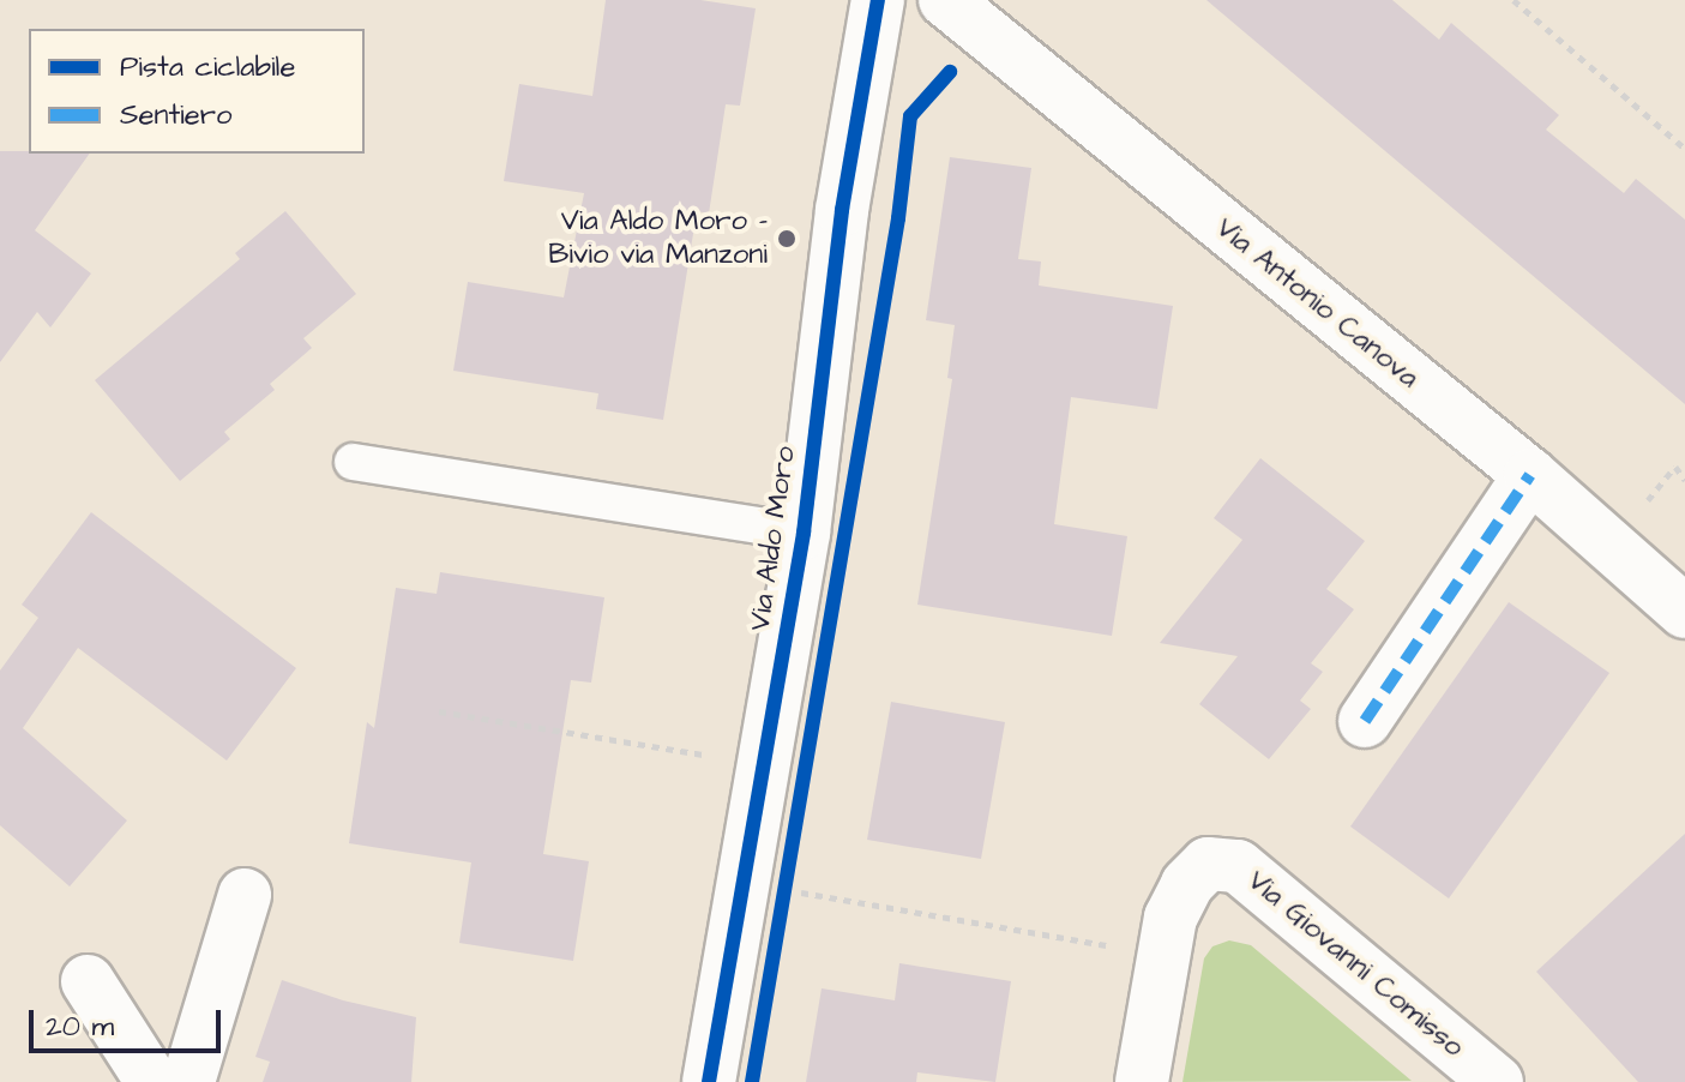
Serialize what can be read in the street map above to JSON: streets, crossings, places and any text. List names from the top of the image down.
{
  "streets": {
    "street": ["Via Antonio Canova", "Via Aldo Moro", "Via Giovanni Comisso"]
  },
  "places": ["Via Aldo Moro - Bivio via Manzoni"],
  "legend": ["Pista ciclabile", "Sentiero"],
  "scale_bar": "20 m"
}
